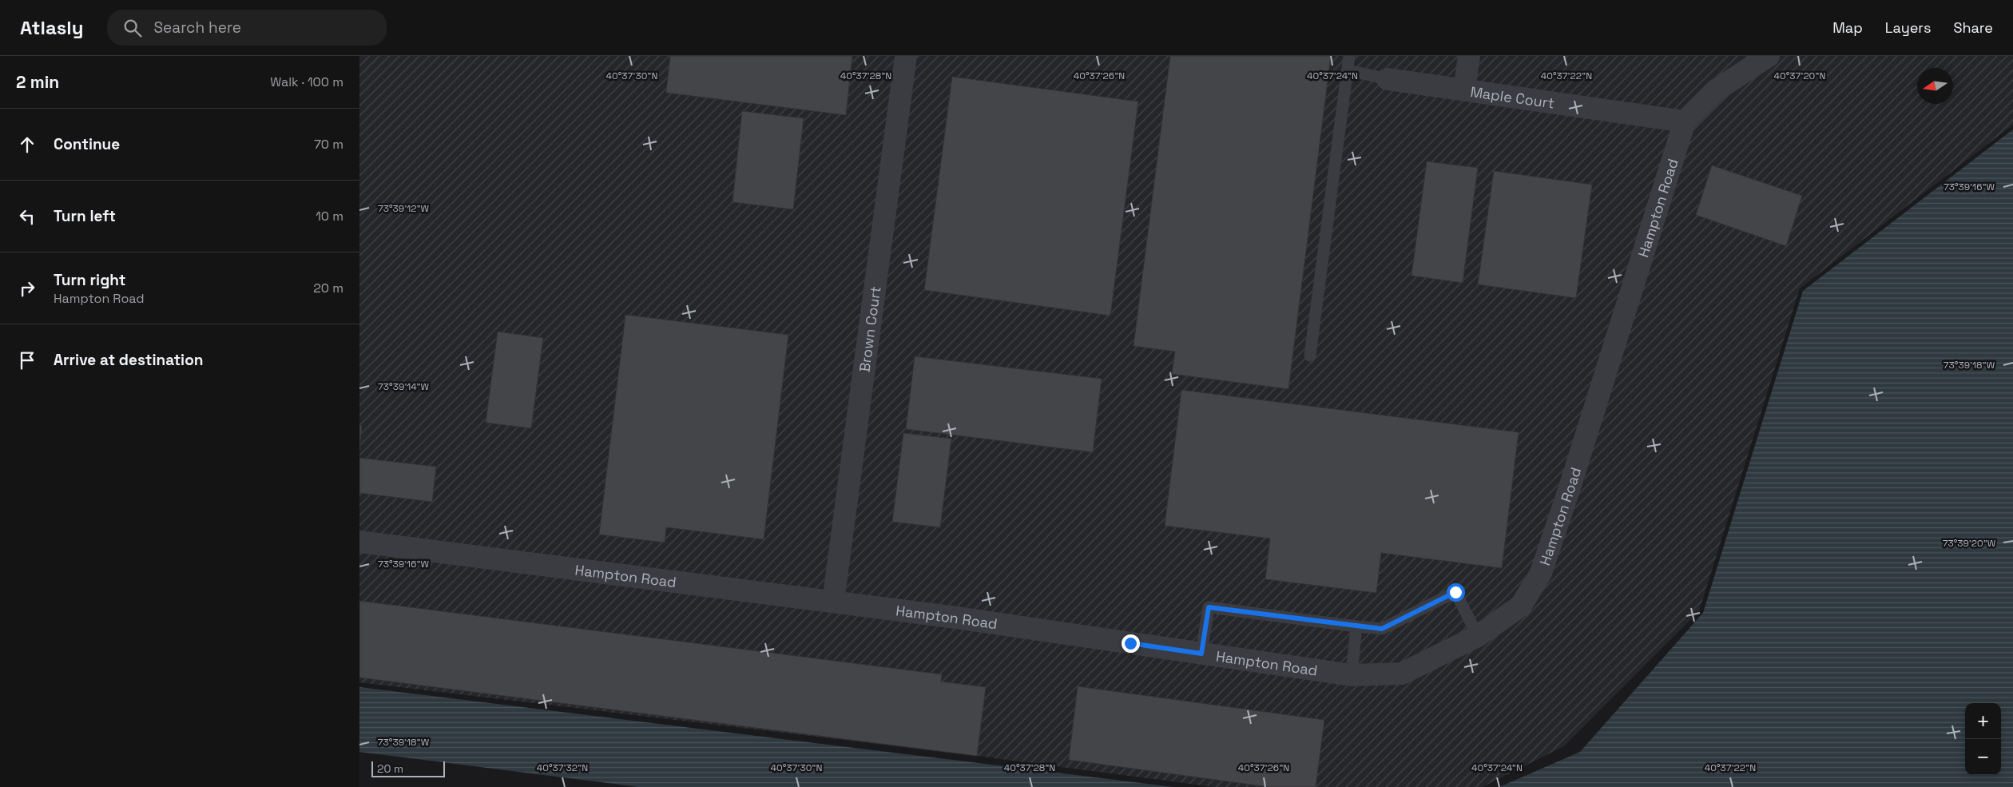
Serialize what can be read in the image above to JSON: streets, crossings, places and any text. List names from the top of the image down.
{
  "streets": {
    "street": ["Maple Court", "Hampton Road", "Brown Court"]
  },
  "crossings": [
    ["Maple Court", "Hampton Road"],
    ["Hampton Road", "Brown Court"]
  ],
  "scale_bar": "20 m",
  "north": "left",
  "page": {
    "header": "Atlasly",
    "search": "Search here",
    "nav": ["Map", "Layers", "Share"],
    "heading": ["2 min", "Walk · 100 m"],
    "list": [
      ["Continue", "70 m"],
      ["Turn left", "10 m"],
      ["Turn right", "Hampton Road", "20 m"],
      "Arrive at destination"
    ],
    "map_buttons": ["+", "−"],
    "scale": "20 m"
  },
  "coordinates": [
    "40°37'30\"N",
    "40°37'28\"N",
    "40°37'26\"N",
    "40°37'24\"N",
    "40°37'22\"N",
    "40°37'20\"N",
    "73°39'16\"W",
    "73°39'12\"W",
    "73°39'18\"W",
    "73°39'14\"W",
    "73°39'20\"W",
    "40°37'32\"N"
  ]
}
